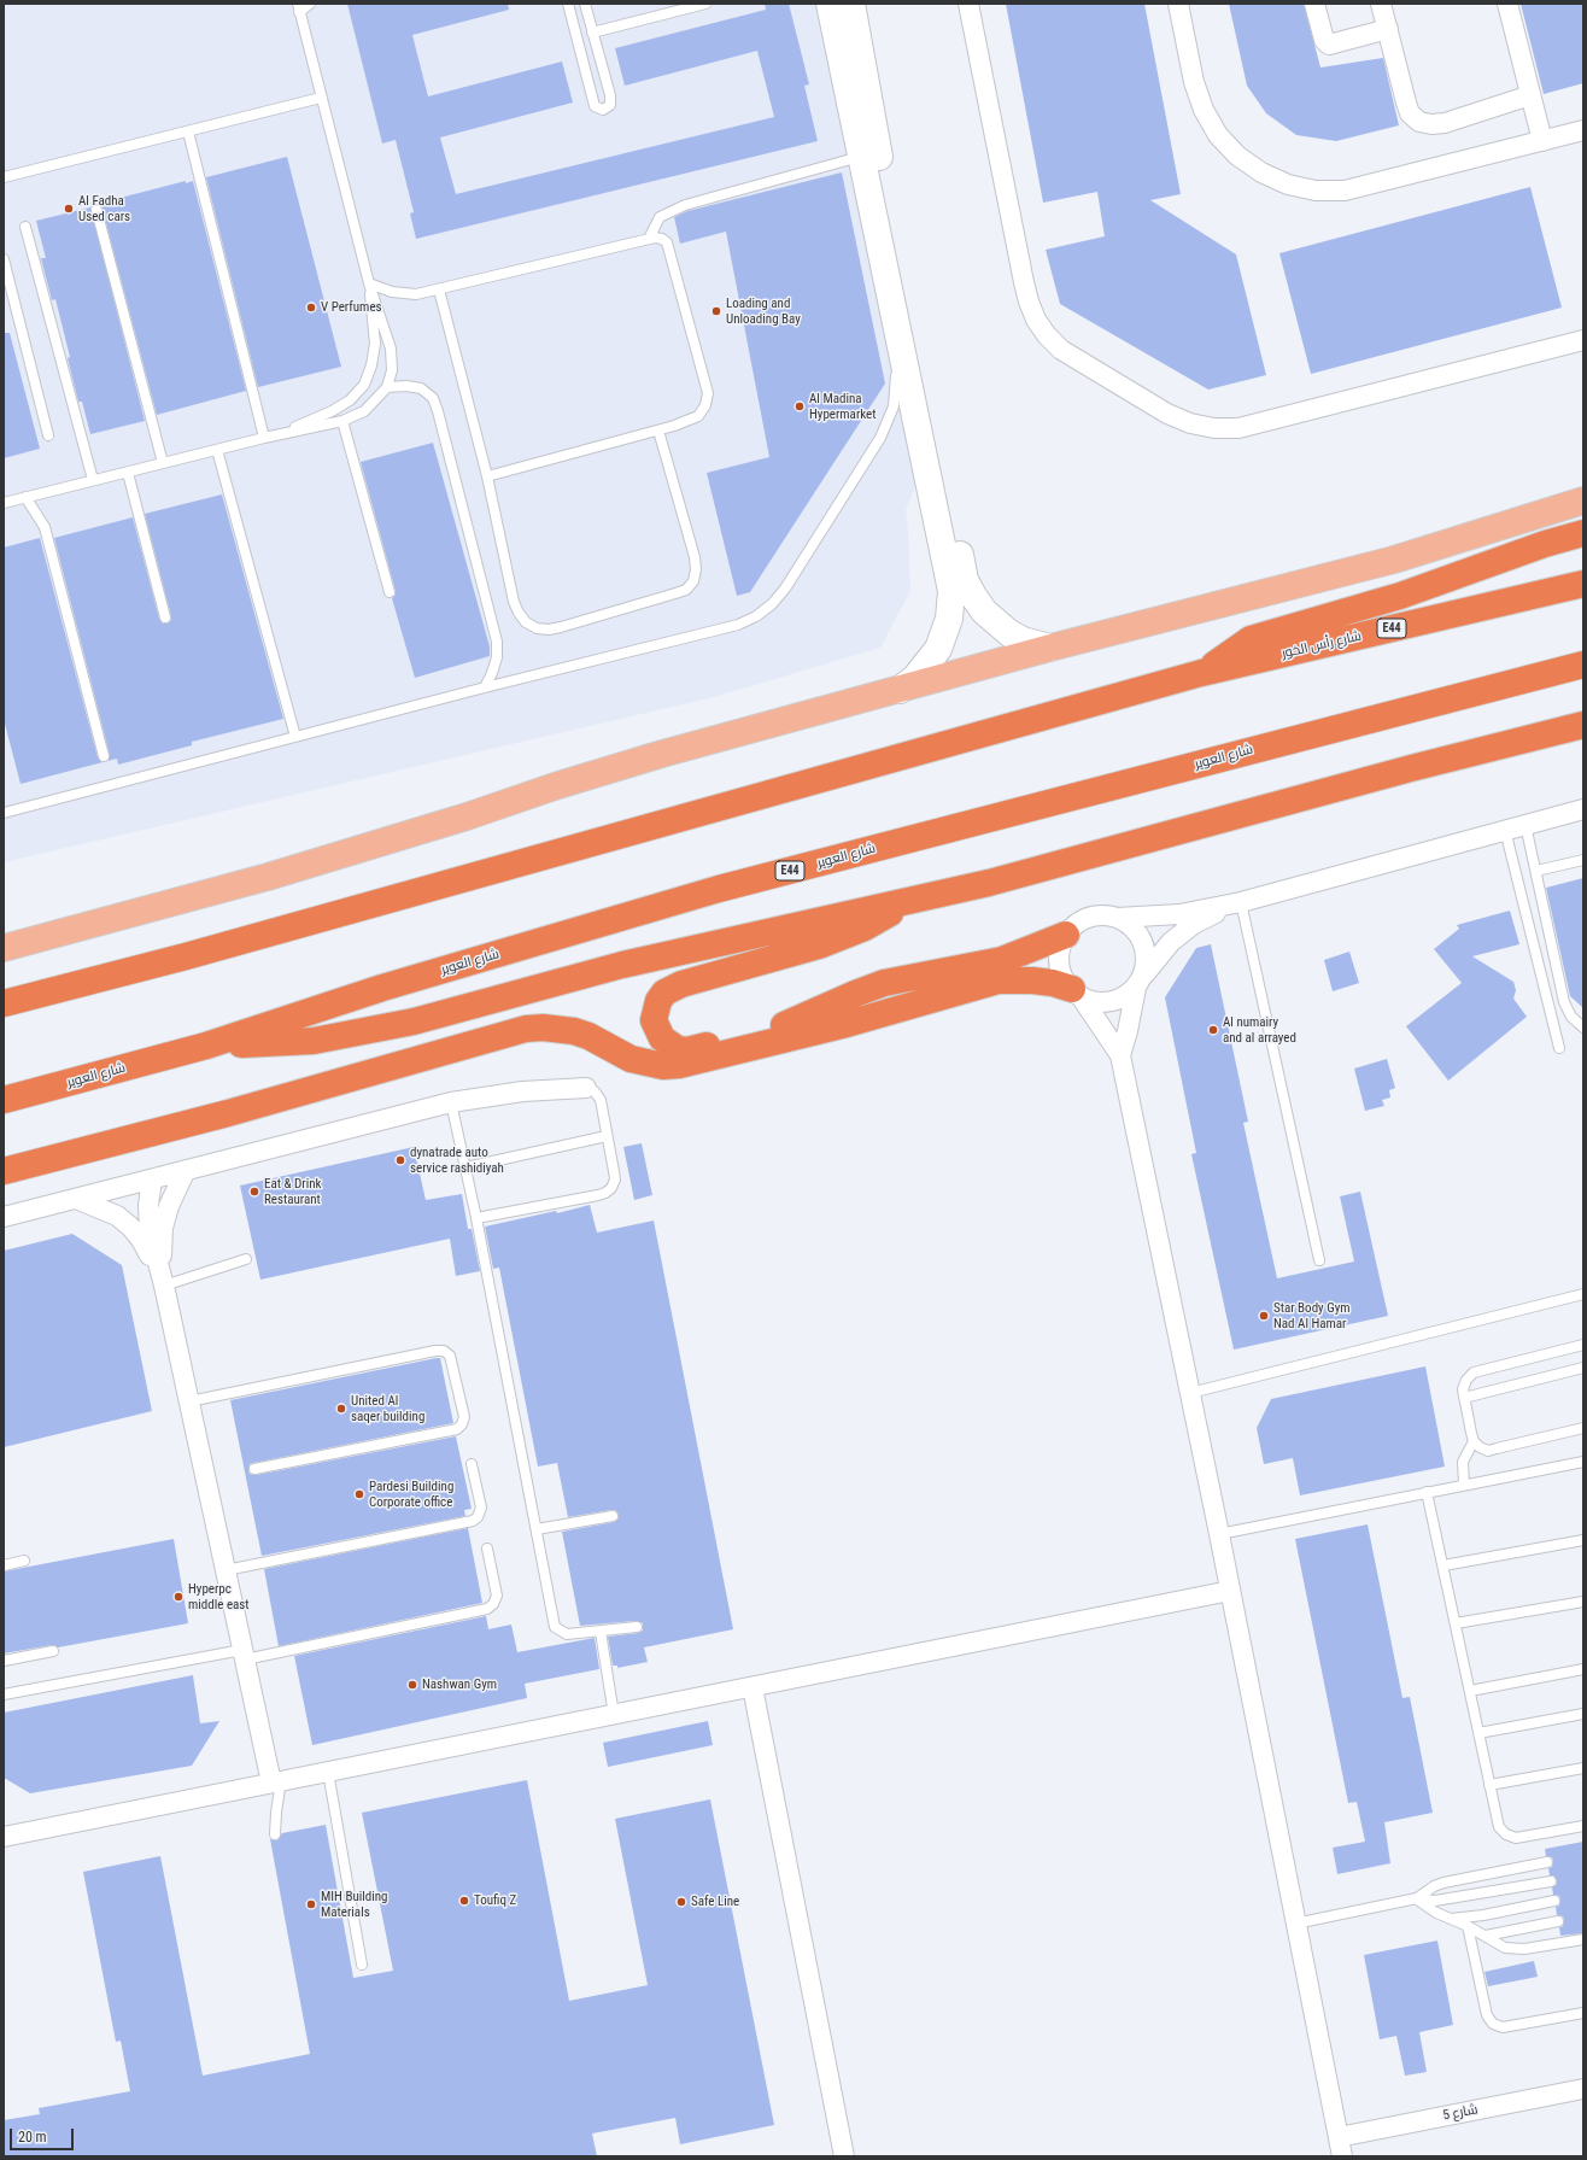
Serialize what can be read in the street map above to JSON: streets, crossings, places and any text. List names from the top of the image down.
{
  "streets": {
    "highway": ["E44", "شارع رأس الخور", "شارع العوير"],
    "street": ["شارع 5"]
  },
  "crossings": [
    ["E44", "شارع رأس الخور"]
  ],
  "places": [
    "Al Fadha Used cars",
    "V Perfumes",
    "Loading and Unloading Bay",
    "Al Madina Hypermarket",
    "Al numairy and al arrayed",
    "dynatrade auto service rashidiyah",
    "Eat & Drink Restaurant",
    "Star Body Gym Nad Al Hamar",
    "United Al saqer building",
    "Pardesi Building Corporate office",
    "Hyperpc middle east",
    "Nashwan Gym",
    "Toufiq Z",
    "Safe Line",
    "MIH Building Materials"
  ],
  "scale_bar": "20 m"
}
